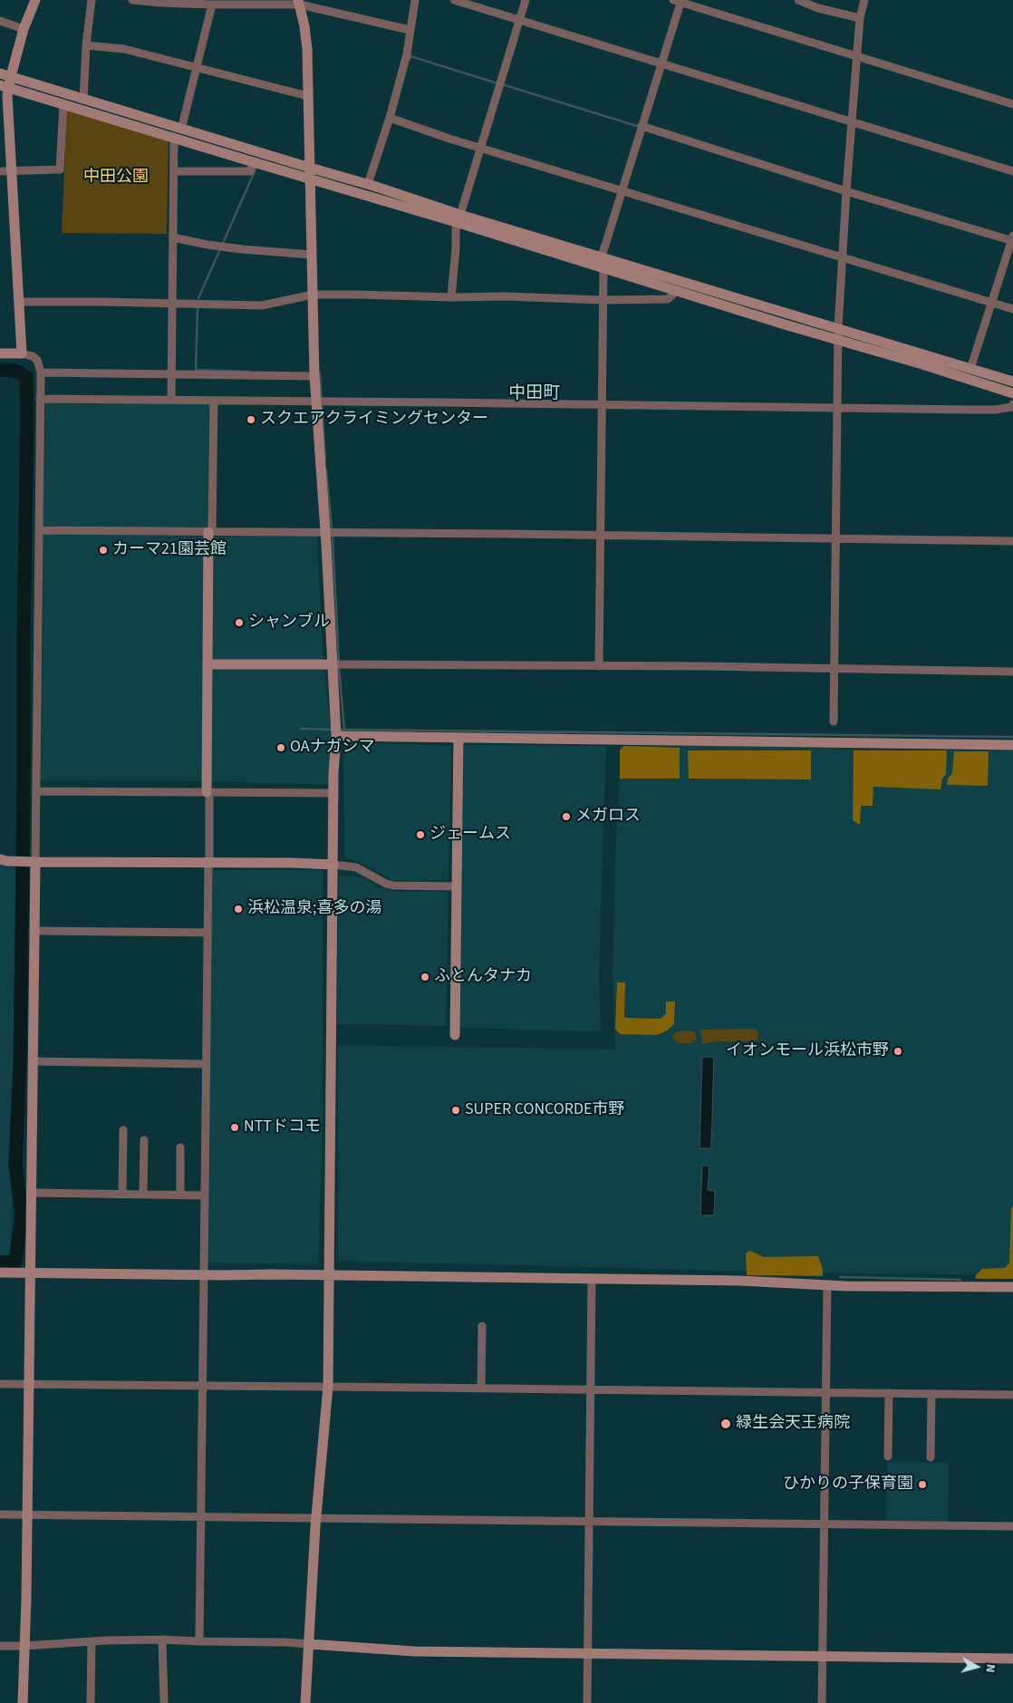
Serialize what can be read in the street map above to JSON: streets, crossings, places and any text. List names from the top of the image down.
{
  "districts": ["中田町"],
  "parks": ["中田公園"],
  "places": [
    "スクエアクライミングセンター",
    "カーマ21園芸館",
    "シャンブル",
    "OAナガシマ",
    "メガロス",
    "ジェームス",
    "浜松温泉;喜多の湯",
    "ふとんタナカ",
    "イオンモール浜松市野",
    "SUPER CONCORDE市野",
    "NTTドコモ",
    "緑生会天王病院",
    "ひかりの子保育園"
  ],
  "north": "right"
}
